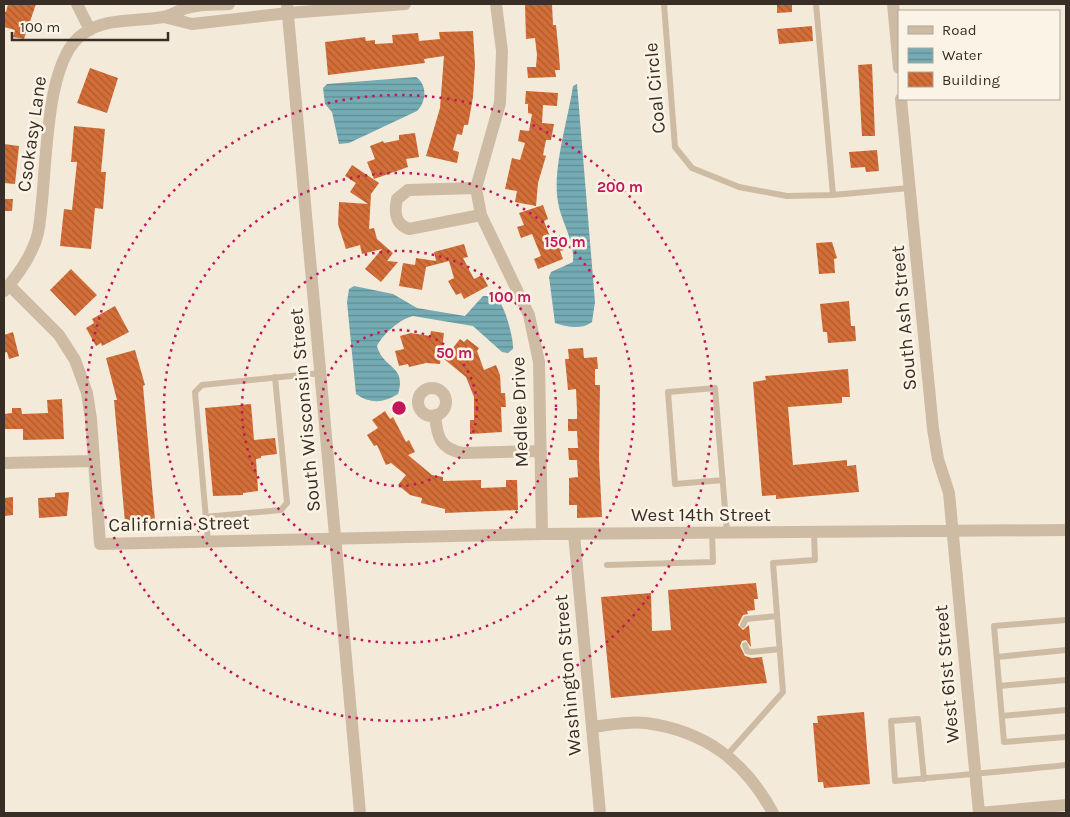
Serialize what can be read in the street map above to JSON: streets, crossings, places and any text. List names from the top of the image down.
{
  "streets": {
    "street": [
      "Csokasy Lane",
      "South Ash Street",
      "South Wisconsin Street",
      "Medlee Drive",
      "West 14th Street",
      "California Street",
      "West 61st Street",
      "Washington Street"
    ],
    "lane": ["Coal Circle"]
  },
  "crossings": [
    ["Coal Circle", "South Ash Street"],
    ["Csokasy Lane", "South Wisconsin Street"],
    ["Csokasy Lane", "California Street"],
    ["South Ash Street", "West 14th Street"],
    ["South Ash Street", "West 61st Street"],
    ["South Wisconsin Street", "West 14th Street"],
    ["South Wisconsin Street", "California Street"],
    ["Medlee Drive", "West 14th Street"],
    ["West 14th Street", "California Street"],
    ["West 14th Street", "West 61st Street"],
    ["West 14th Street", "Washington Street"]
  ],
  "legend": ["Road", "Water", "Building"],
  "scale_bar": "100 m",
  "rings": [
    "200 m",
    "150 m",
    "100 m",
    "50 m"
  ]
}
